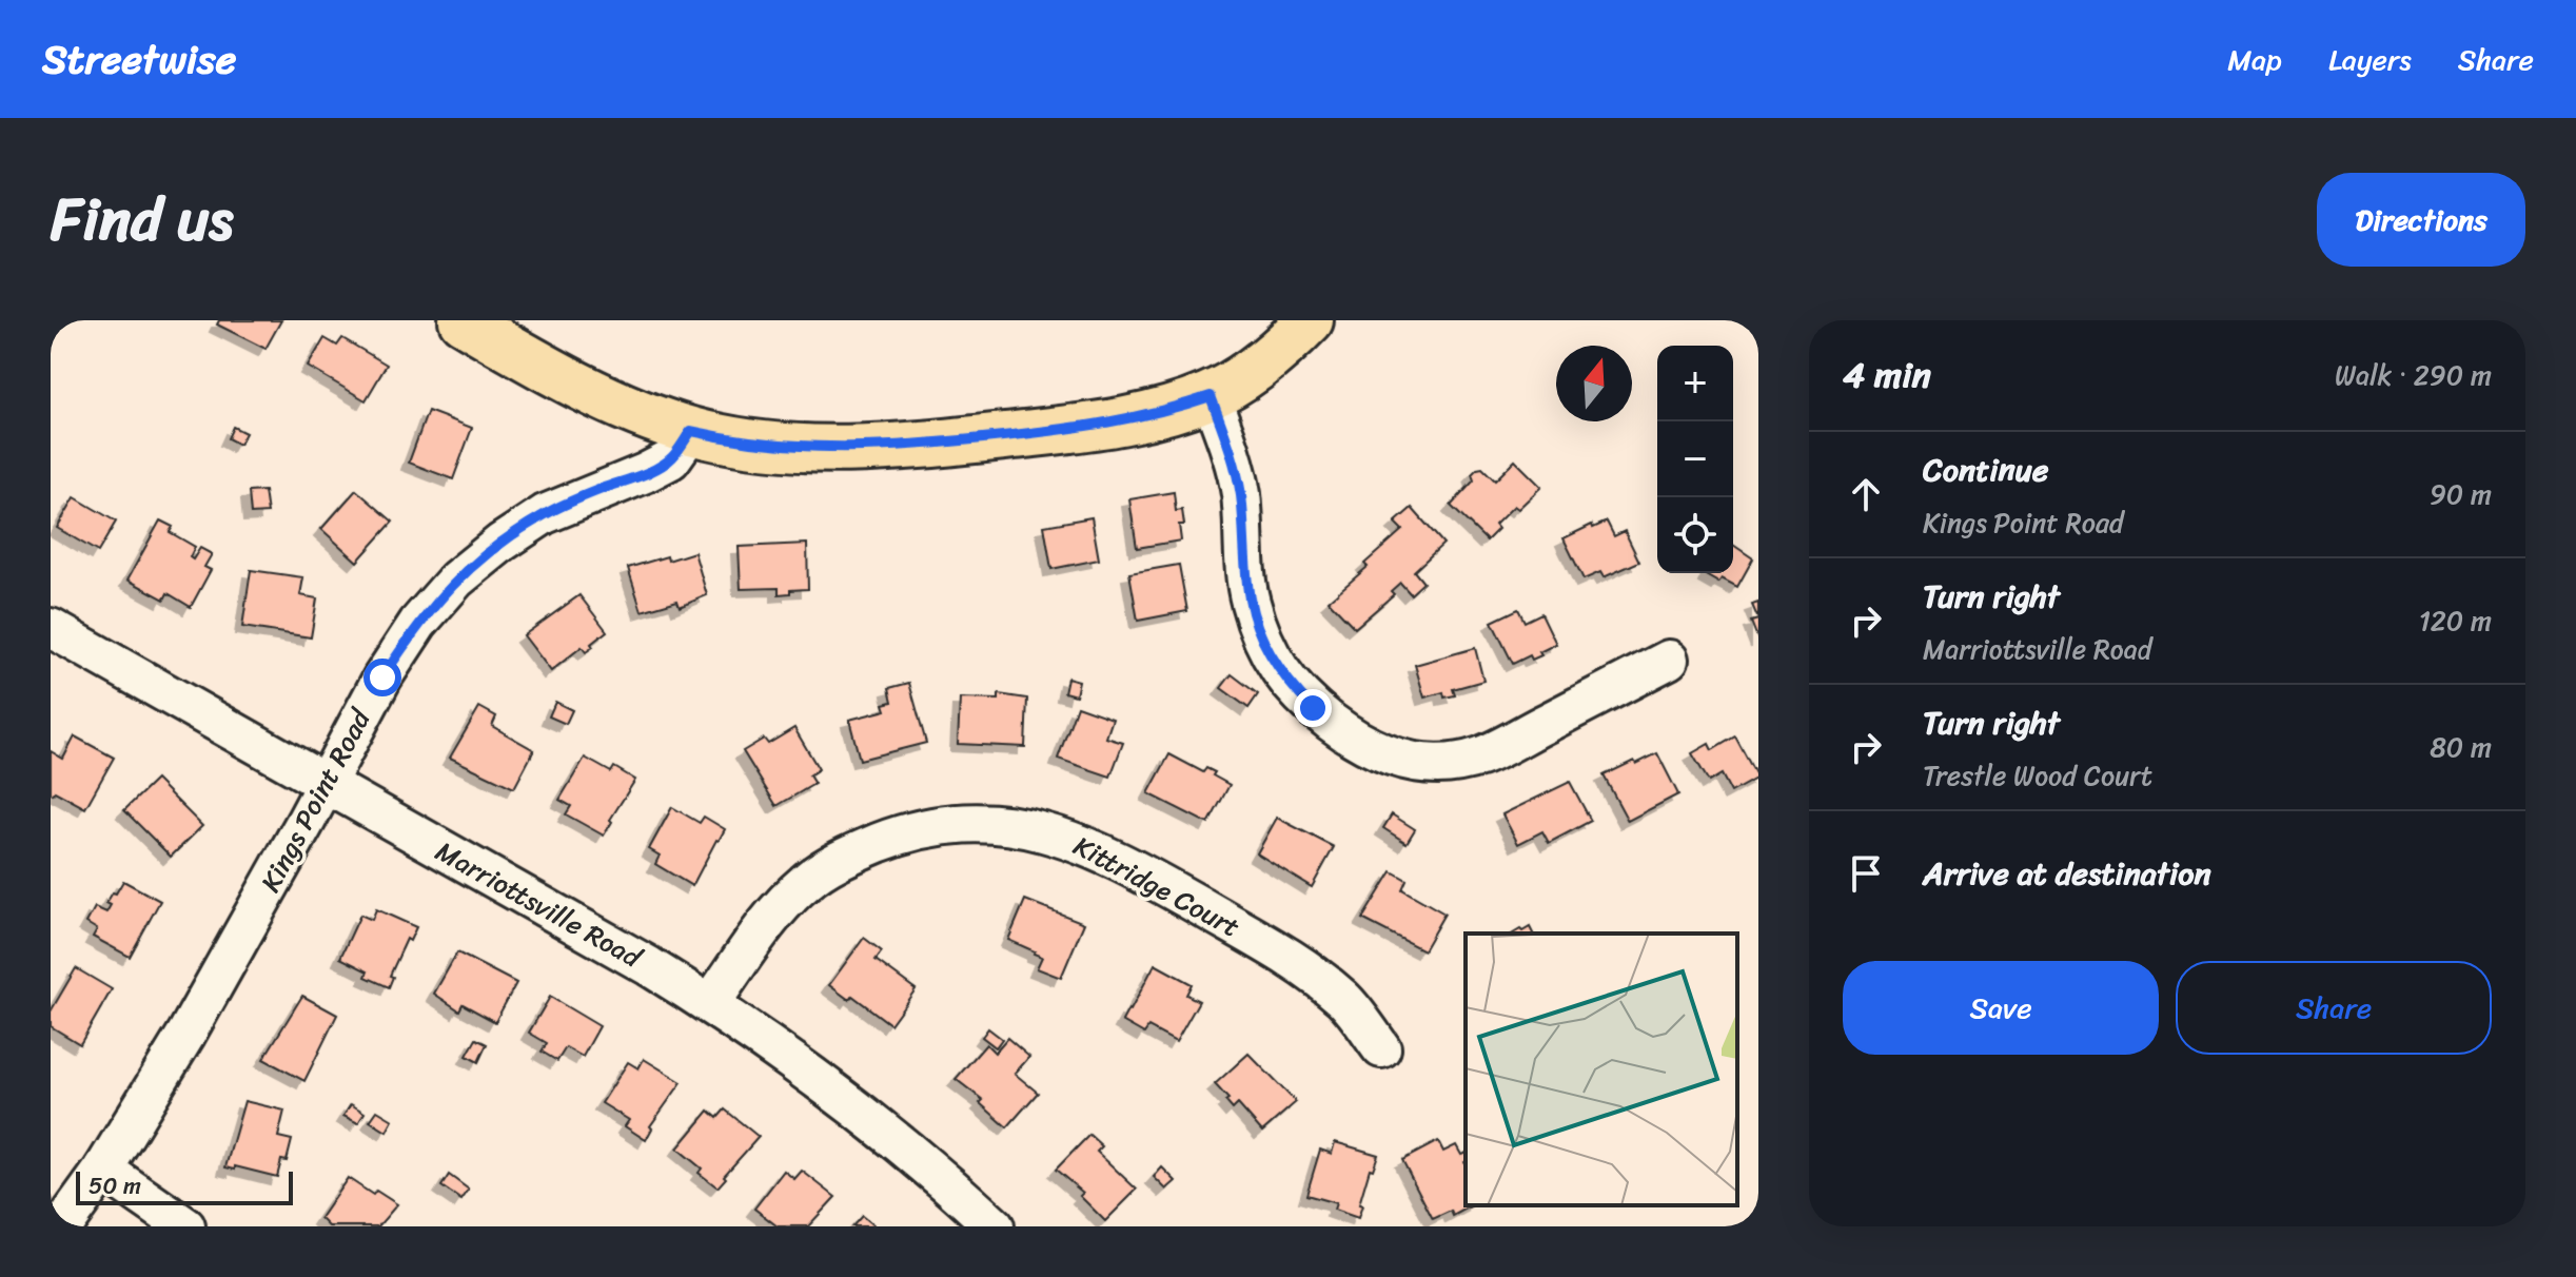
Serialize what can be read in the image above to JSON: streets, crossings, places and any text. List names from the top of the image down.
{
  "streets": {
    "street": ["Kings Point Road", "Kittridge Court", "Marriottsville Road"]
  },
  "crossings": [
    ["Kings Point Road", "Marriottsville Road"],
    ["Kittridge Court", "Marriottsville Road"]
  ],
  "scale_bar": "50 m",
  "north": "top",
  "page": {
    "header": "Streetwise",
    "nav": ["Map", "Layers", "Share"],
    "title": "Find us",
    "buttons": [
      "Directions",
      ["Save", "Share"]
    ],
    "heading": ["4 min", "Walk · 290 m"],
    "map_buttons": ["+", "−"],
    "list": [
      ["Continue", "Kings Point Road", "90 m"],
      ["Turn right", "Marriottsville Road", "120 m"],
      ["Turn right", "Trestle Wood Court", "80 m"],
      "Arrive at destination"
    ],
    "scale": "50 m"
  }
}
